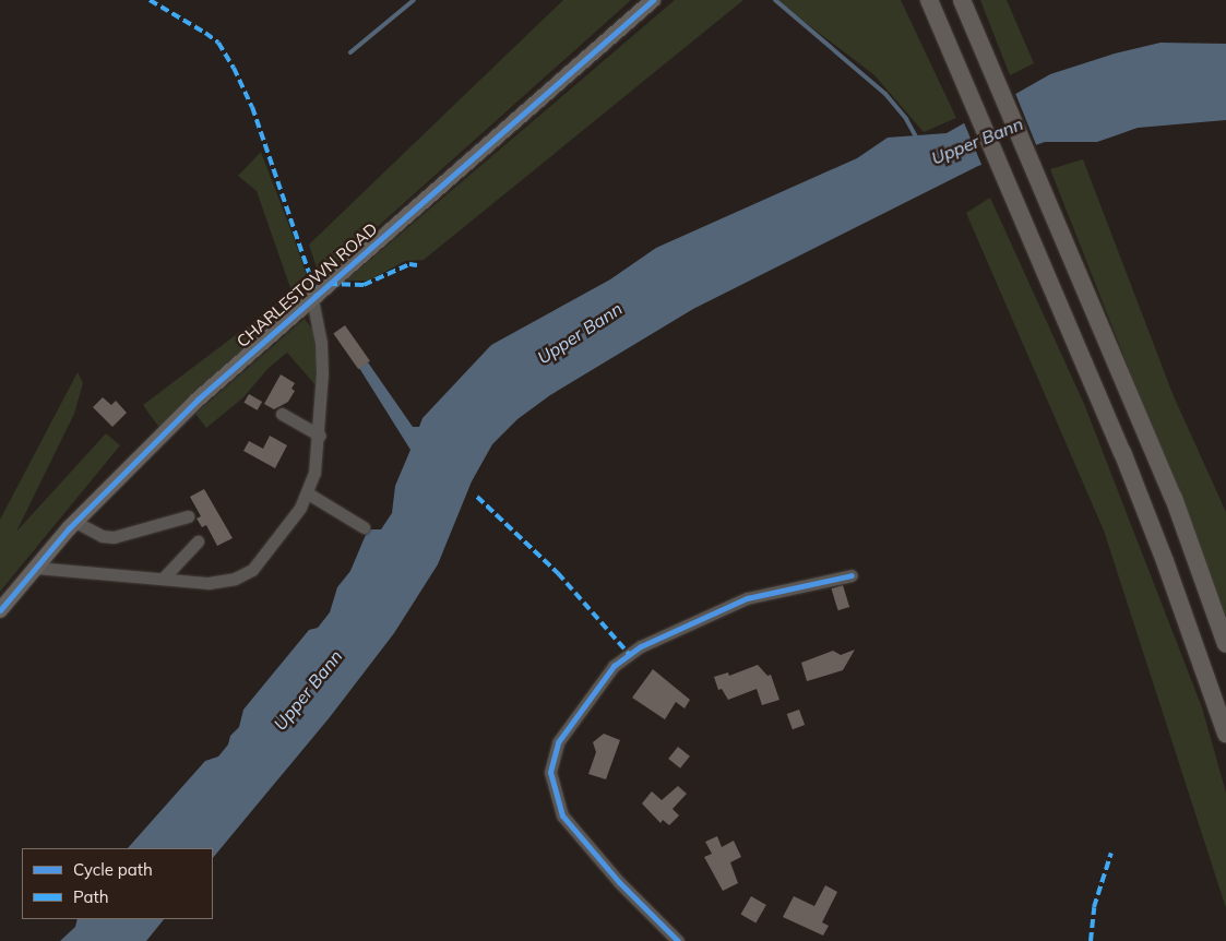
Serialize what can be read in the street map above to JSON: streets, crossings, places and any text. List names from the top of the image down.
{
  "streets": {
    "main road": ["CHARLESTOWN ROAD"]
  },
  "water": ["Upper Bann"],
  "legend": ["Cycle path", "Path"]
}
